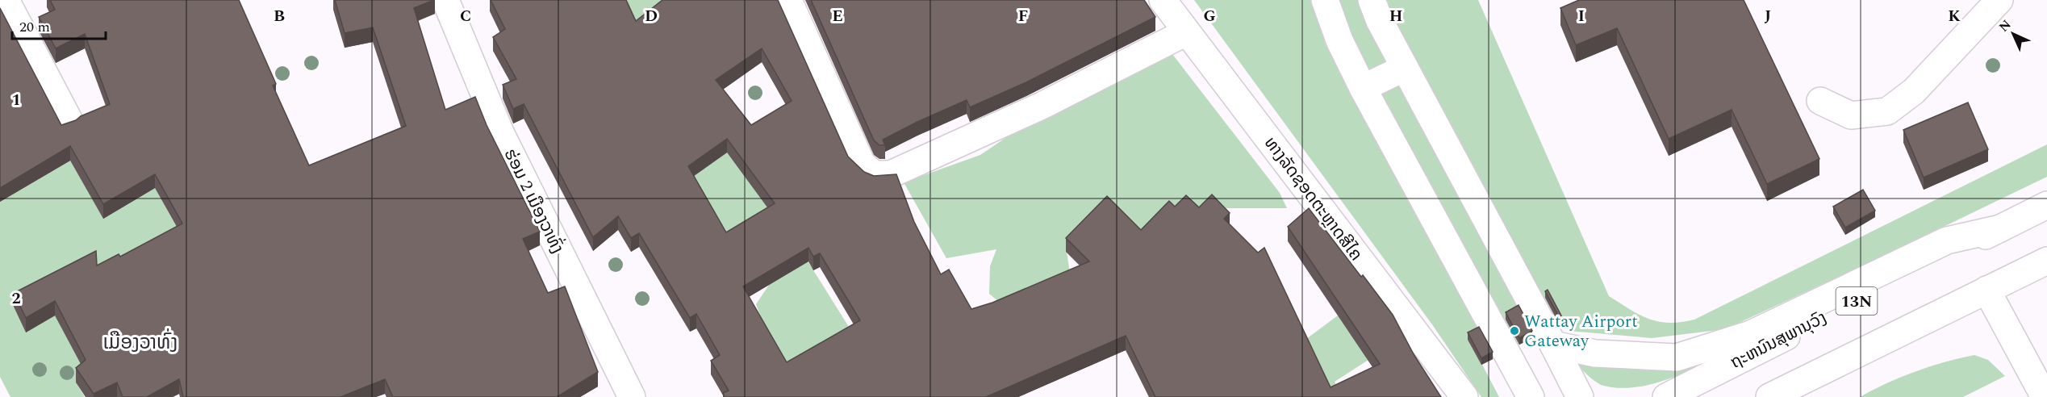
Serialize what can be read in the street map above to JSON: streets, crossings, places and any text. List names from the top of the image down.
{
  "streets": {
    "main road": [
      "ທາງລັດຊອດຕະຫຼາດສີໄຄ",
      "ຮ່ອມ 2 ເມືອງວາທົ່ງ",
      "13N",
      "ຖະຫນົນສຸພານຸວົງ"
    ]
  },
  "districts": ["ເມືອງວາທົ່ງ"],
  "places": ["Wattay Airport Gateway"],
  "scale_bar": "20 m",
  "north": "top left",
  "grid": {
    "columns": [
      "B",
      "C",
      "D",
      "E",
      "F",
      "G",
      "H",
      "I",
      "J",
      "K"
    ],
    "rows": ["1", "2"]
  }
}
